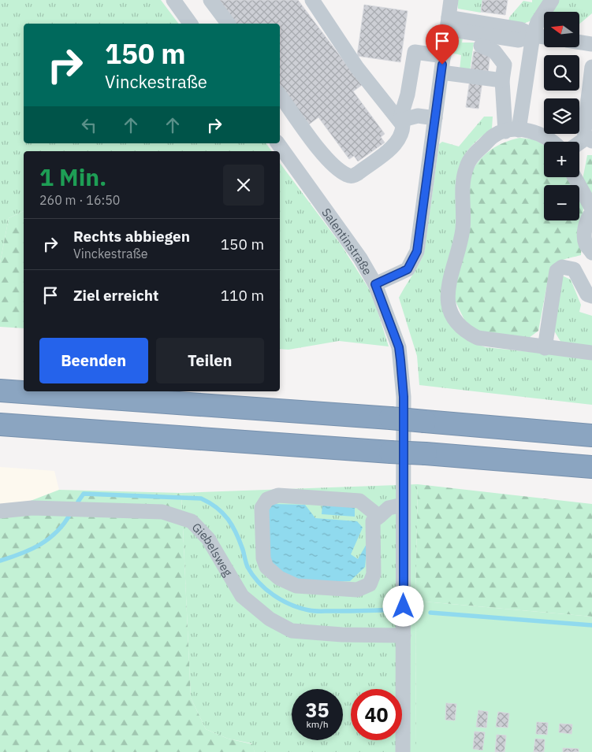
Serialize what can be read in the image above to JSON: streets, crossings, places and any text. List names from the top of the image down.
{
  "streets": {
    "street": ["Salentinstraße", "Giebelsweg"]
  },
  "crossings": [
    ["Salentinstraße", "Giebelsweg"]
  ],
  "north": "left",
  "page": {
    "map_buttons": ["+", "−"],
    "turn": ["150 m", "Vinckestraße"],
    "heading": ["1 Min.", "260 m · 16:50"],
    "list": [
      {
        "name": "Rechts abbiegen",
        "note": "Vinckestraße",
        "value": "150 m"
      },
      {
        "name": "Ziel erreicht",
        "value": "110 m"
      }
    ],
    "buttons": ["Beenden", "Teilen"],
    "speed": "35 km/h",
    "limit": "40"
  }
}
